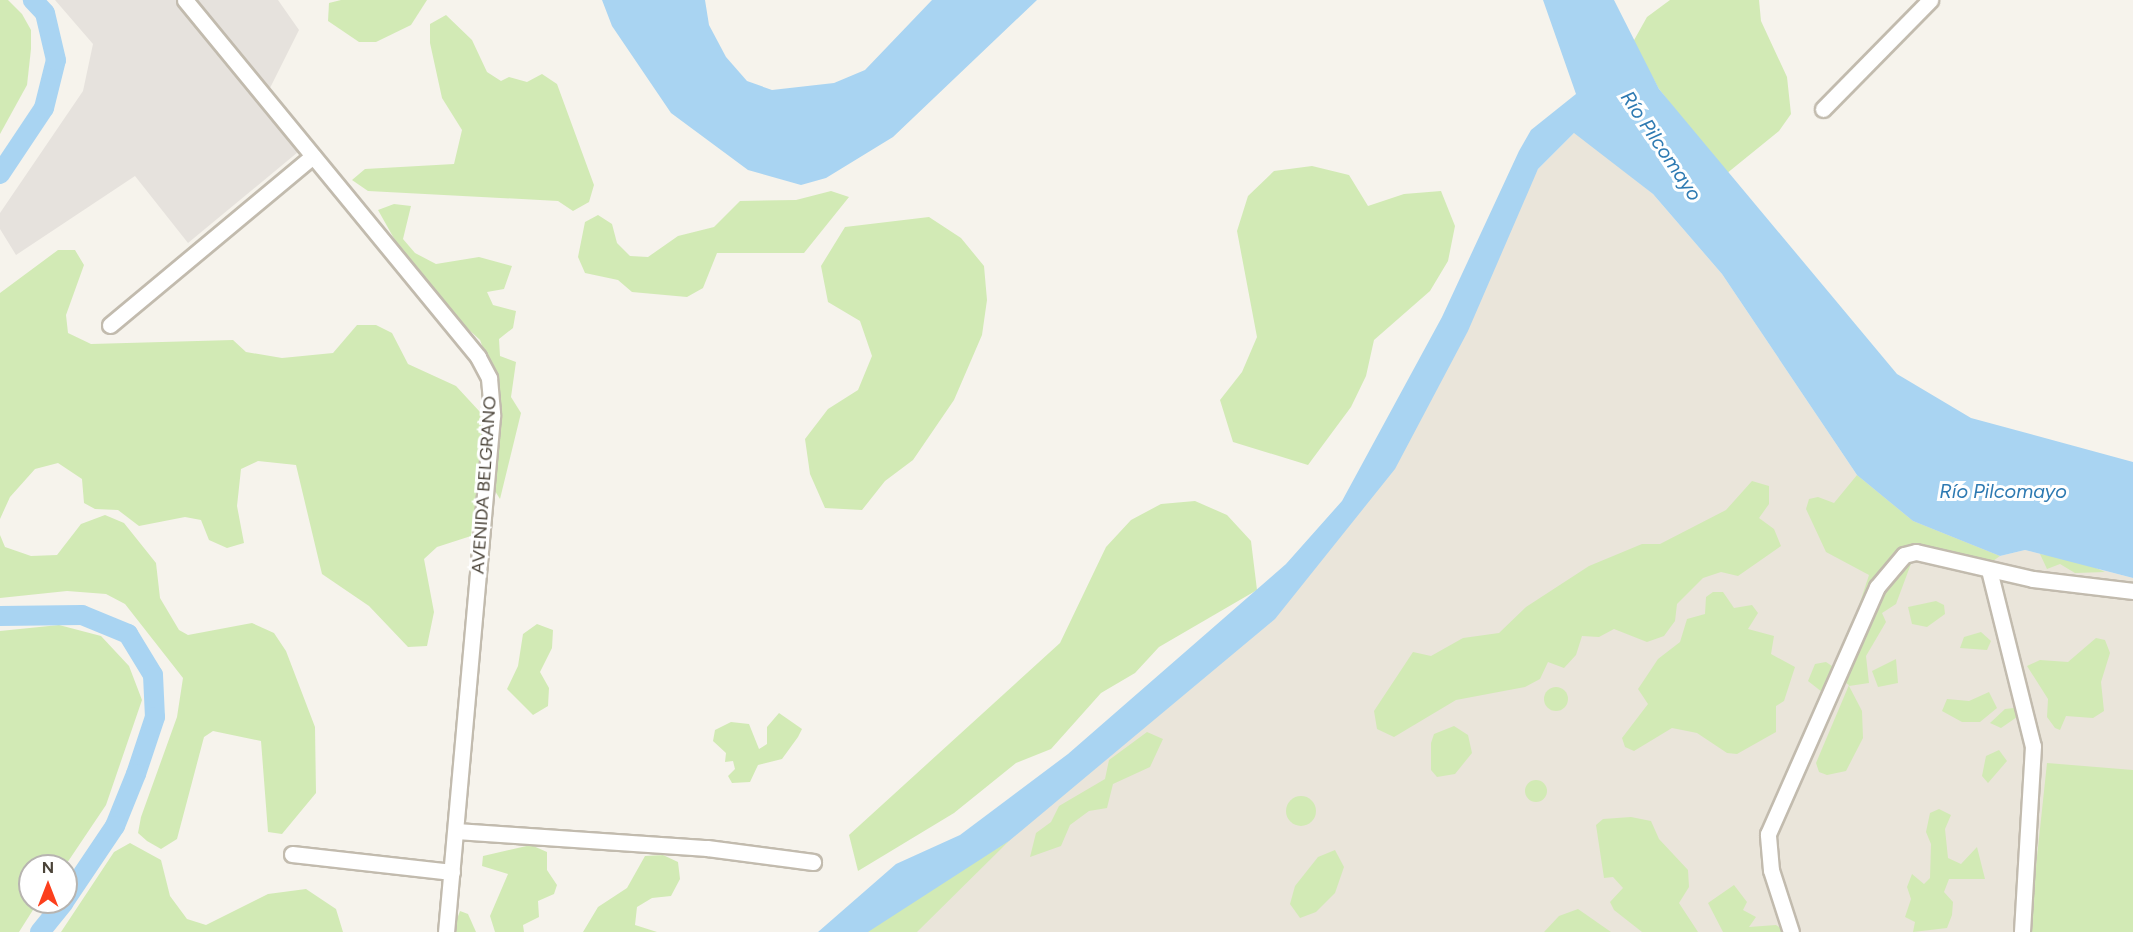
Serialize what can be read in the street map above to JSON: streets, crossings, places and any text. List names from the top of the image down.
{
  "streets": {
    "street": ["AVENIDA BELGRANO"]
  },
  "water": ["Río Pilcomayo"],
  "north": "top"
}
